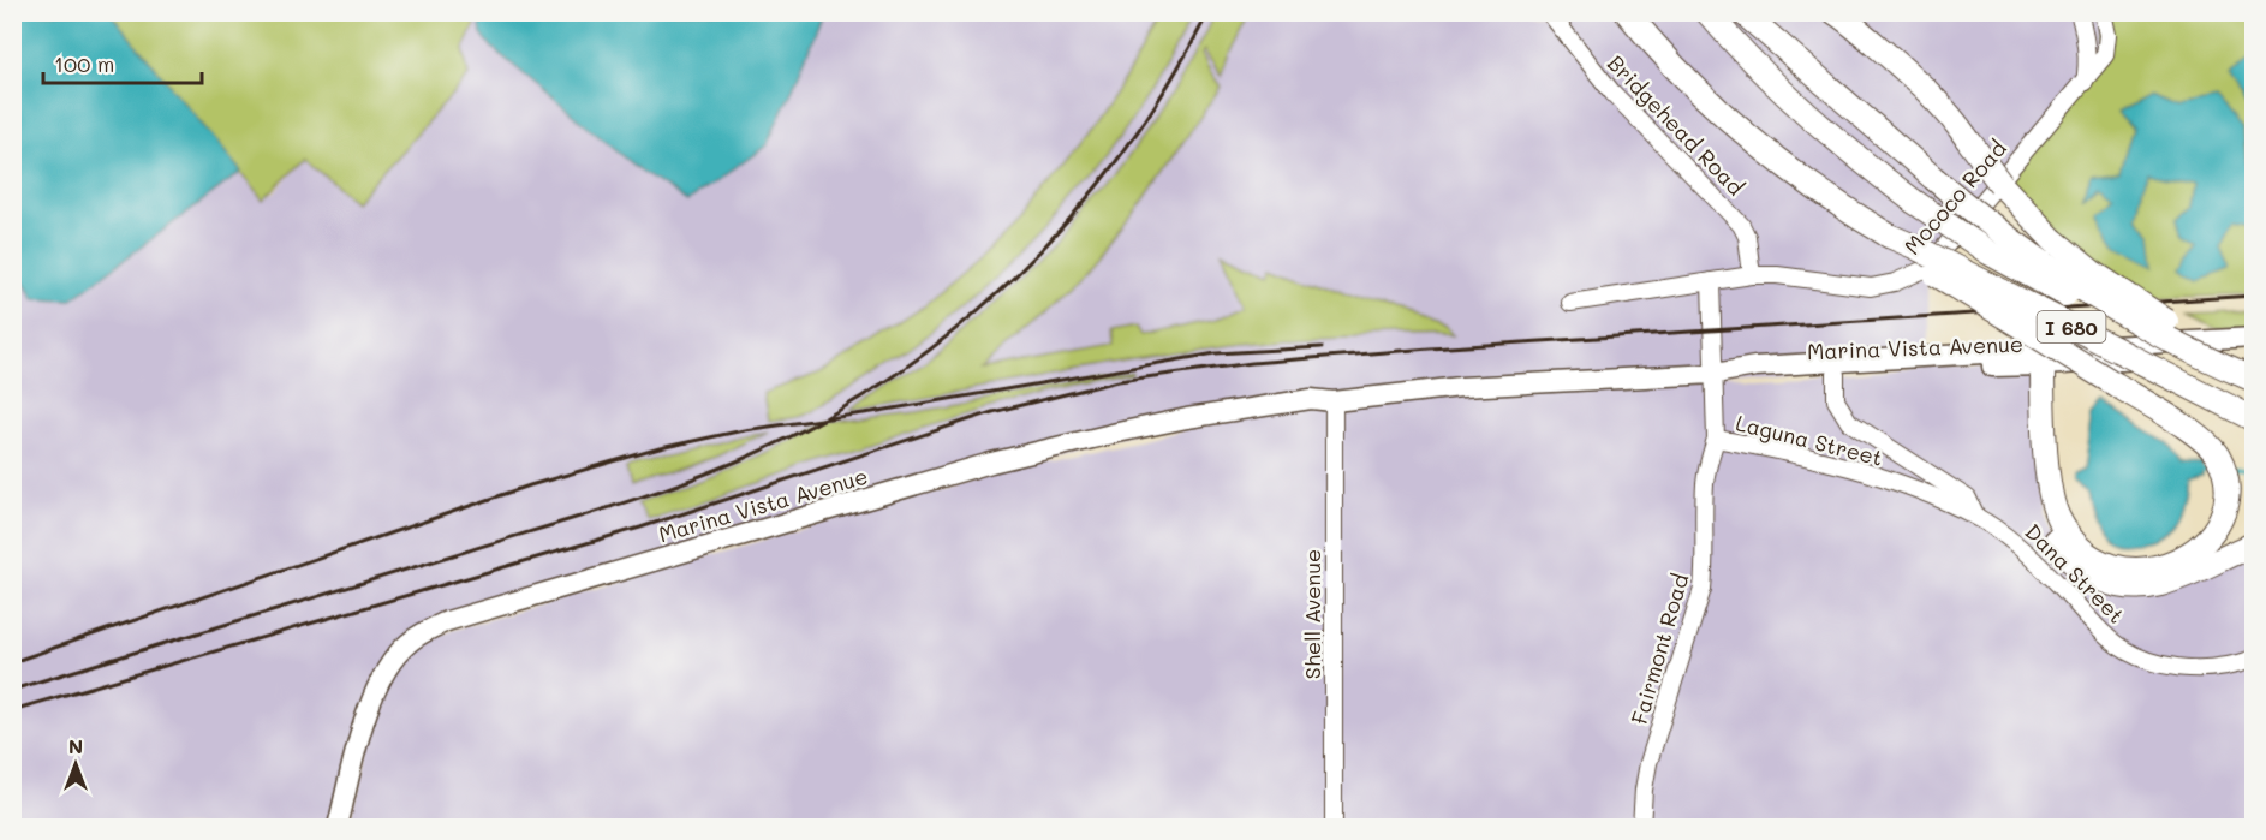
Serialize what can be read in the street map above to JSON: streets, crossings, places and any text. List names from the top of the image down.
{
  "streets": {
    "highway": ["I 680"],
    "main road": ["Marina Vista Avenue"],
    "street": [
      "Bridgehead Road",
      "Mococo Road",
      "Laguna Street",
      "Dana Street",
      "Shell Avenue",
      "Fairmont Road"
    ]
  },
  "crossings": [
    ["Bridgehead Road", "Mococo Road"],
    ["Marina Vista Avenue", "Laguna Street"],
    ["Marina Vista Avenue", "Shell Avenue"],
    ["Laguna Street", "Dana Street"],
    ["Laguna Street", "Fairmont Road"]
  ],
  "scale_bar": "100 m",
  "north": "top"
}
